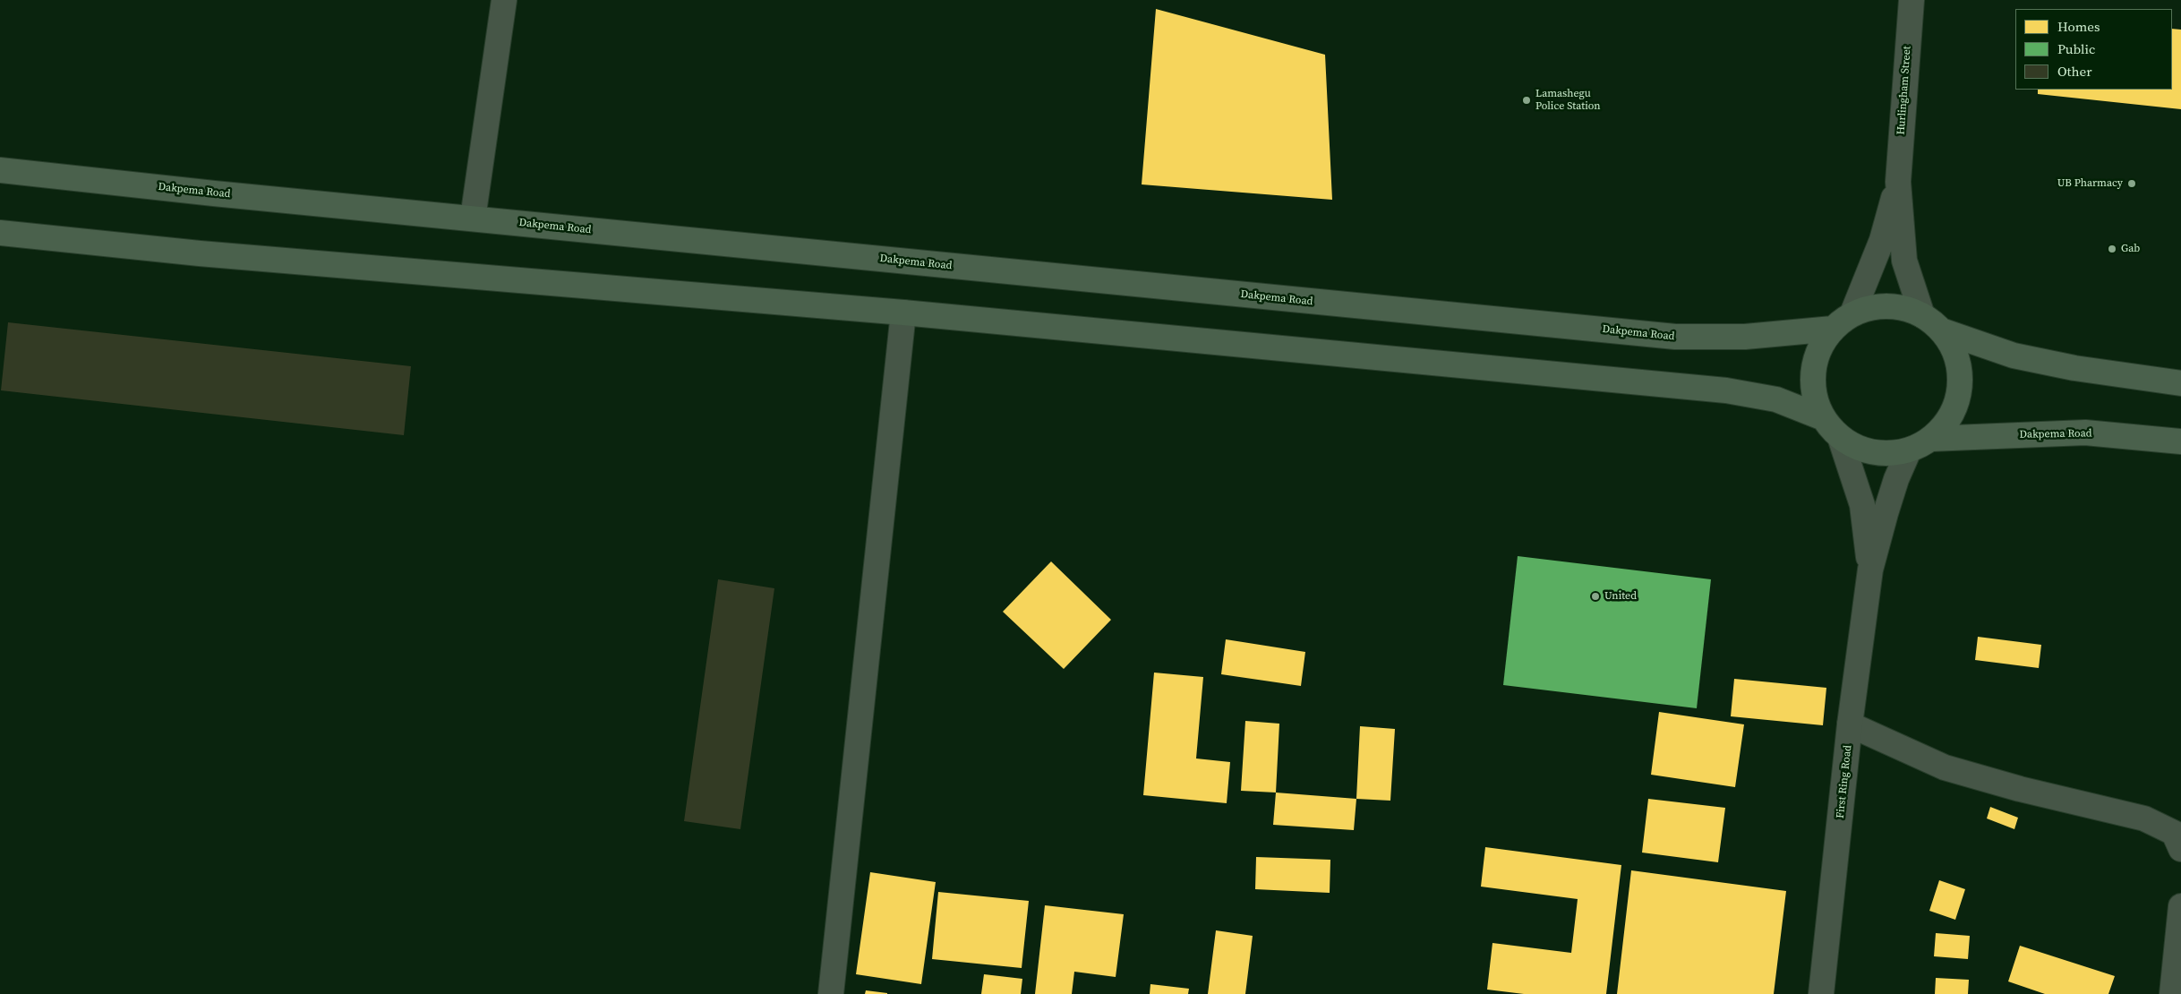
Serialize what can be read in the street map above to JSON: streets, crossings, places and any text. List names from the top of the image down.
{
  "streets": {
    "highway": ["Dakpema Road"],
    "street": ["Hurlingham Street", "First Ring Road"]
  },
  "crossings": [
    ["Hurlingham Street", "Dakpema Road"],
    ["Hurlingham Street", "First Ring Road"],
    ["Dakpema Road", "First Ring Road"]
  ],
  "places": [
    "Lamashegu Police Station",
    "UB Pharmacy",
    "Gab",
    "United"
  ],
  "legend": ["Homes", "Public", "Other"]
}
